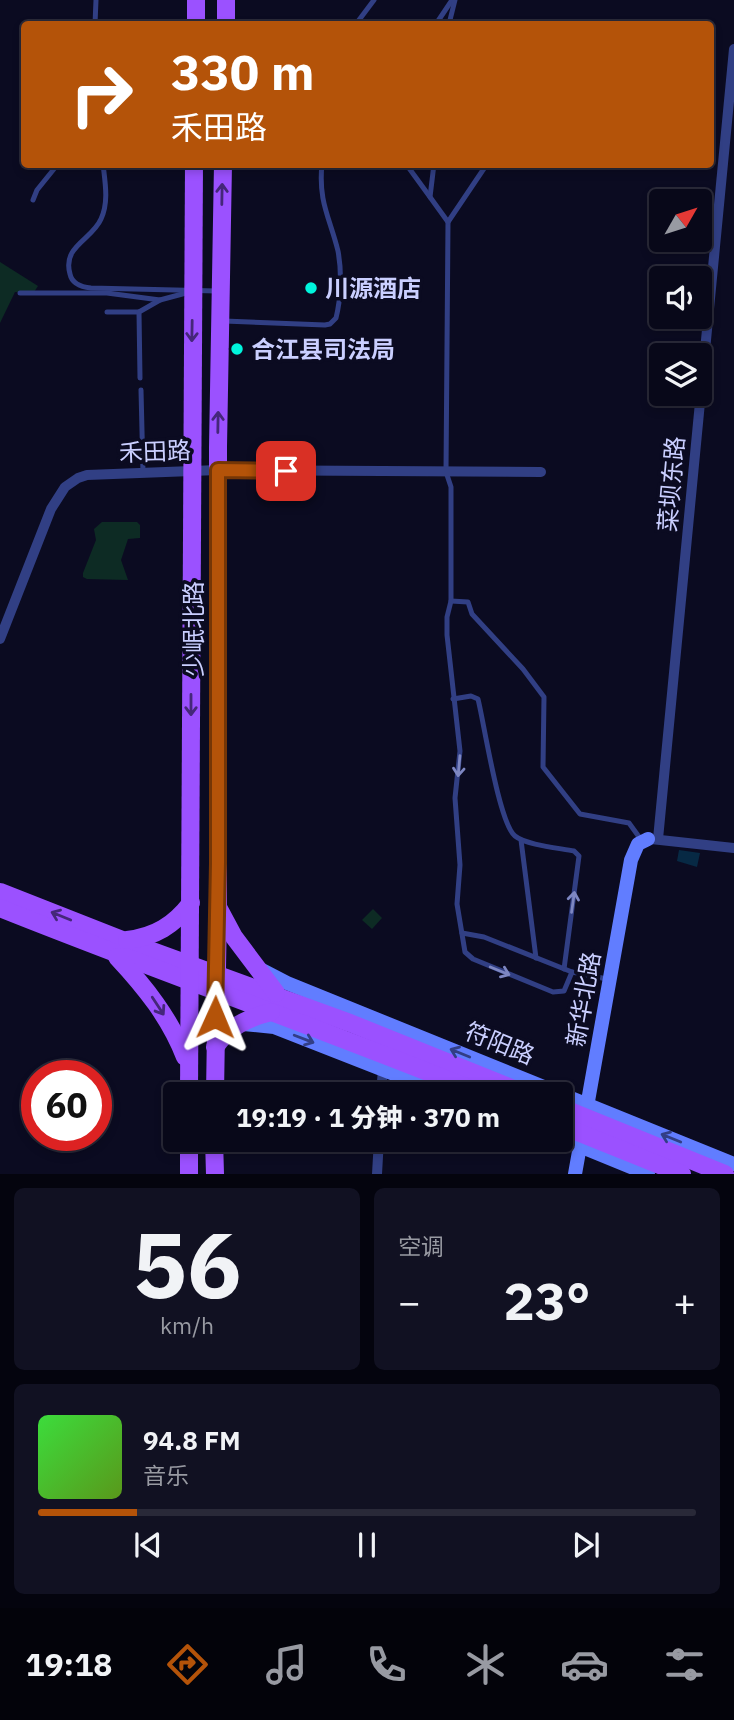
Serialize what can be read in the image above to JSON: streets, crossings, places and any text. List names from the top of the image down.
{
  "streets": {
    "main road": ["少岷北路"],
    "street": [
      "禾田路",
      "菜坝东路",
      "新华北路",
      "符阳路"
    ]
  },
  "crossings": [
    ["禾田路", "少岷北路"],
    ["菜坝东路", "新华北路"],
    ["新华北路", "符阳路"]
  ],
  "places": ["川源酒店", "合江县司法局"],
  "north": "top right",
  "page": {
    "turn": ["330 m", "禾田路"],
    "limit": "60",
    "trip": "19:19 · 1 分钟 · 370 m",
    "tile": [
      ["56", "km/h"],
      "空调"
    ],
    "heat": ["−", "23°", "+"],
    "song": ["94.8 FM", "音乐"],
    "tabs": "19:18"
  }
}
